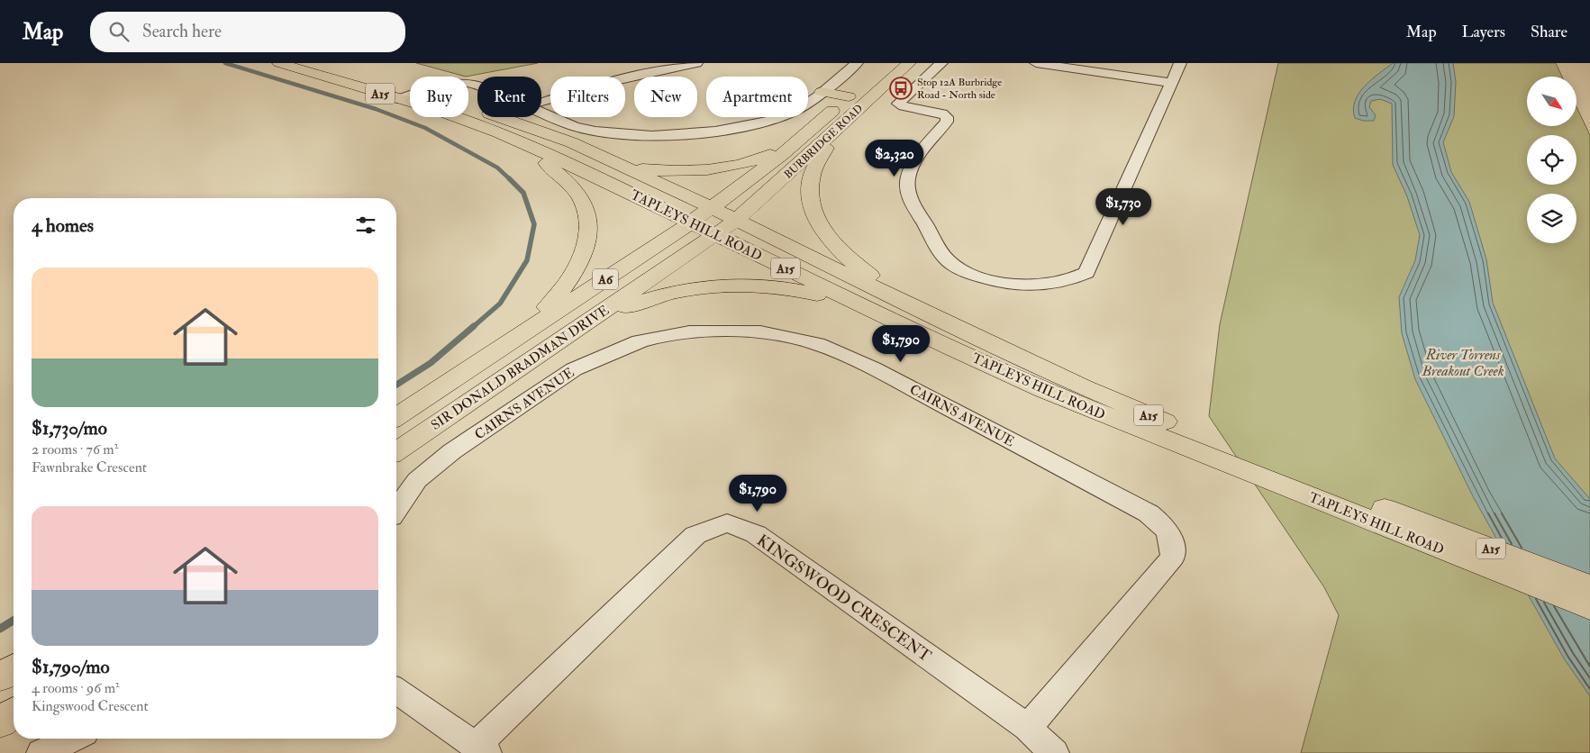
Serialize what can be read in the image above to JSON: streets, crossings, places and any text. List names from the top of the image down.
{
  "streets": {
    "main road": [
      "A15",
      "BURBRIDGE ROAD",
      "TAPLEYS HILL ROAD",
      "A6",
      "SIR DONALD BRADMAN DRIVE"
    ],
    "street": ["CAIRNS AVENUE", "KINGSWOOD CRESCENT"]
  },
  "crossings": [
    ["BURBRIDGE ROAD", "TAPLEYS HILL ROAD"],
    ["BURBRIDGE ROAD", "A6"],
    ["TAPLEYS HILL ROAD", "A6"],
    ["TAPLEYS HILL ROAD", "SIR DONALD BRADMAN DRIVE"],
    ["A6", "SIR DONALD BRADMAN DRIVE"],
    ["CAIRNS AVENUE", "KINGSWOOD CRESCENT"]
  ],
  "water": ["River Torrens Breakout Creek"],
  "places": {
    "bus stop": ["Stop 12A Burbridge Road - North side"]
  },
  "north": "bottom right",
  "page": {
    "header": "Map",
    "search": "Search here",
    "nav": ["Map", "Layers", "Share"],
    "chip": [
      "Buy",
      "Rent",
      "Filters",
      "New",
      "Apartment"
    ],
    "price": [
      "$2,320",
      "$1,730",
      "$1,790",
      "$1,790"
    ],
    "heading": "4 homes",
    "list": [
      {
        "name": "$1,730/mo",
        "note": "2 rooms · 76 m² · Fawnbrake Crescent"
      },
      {
        "name": "$1,790/mo",
        "note": "4 rooms · 96 m² · Kingswood Crescent"
      }
    ]
  }
}
